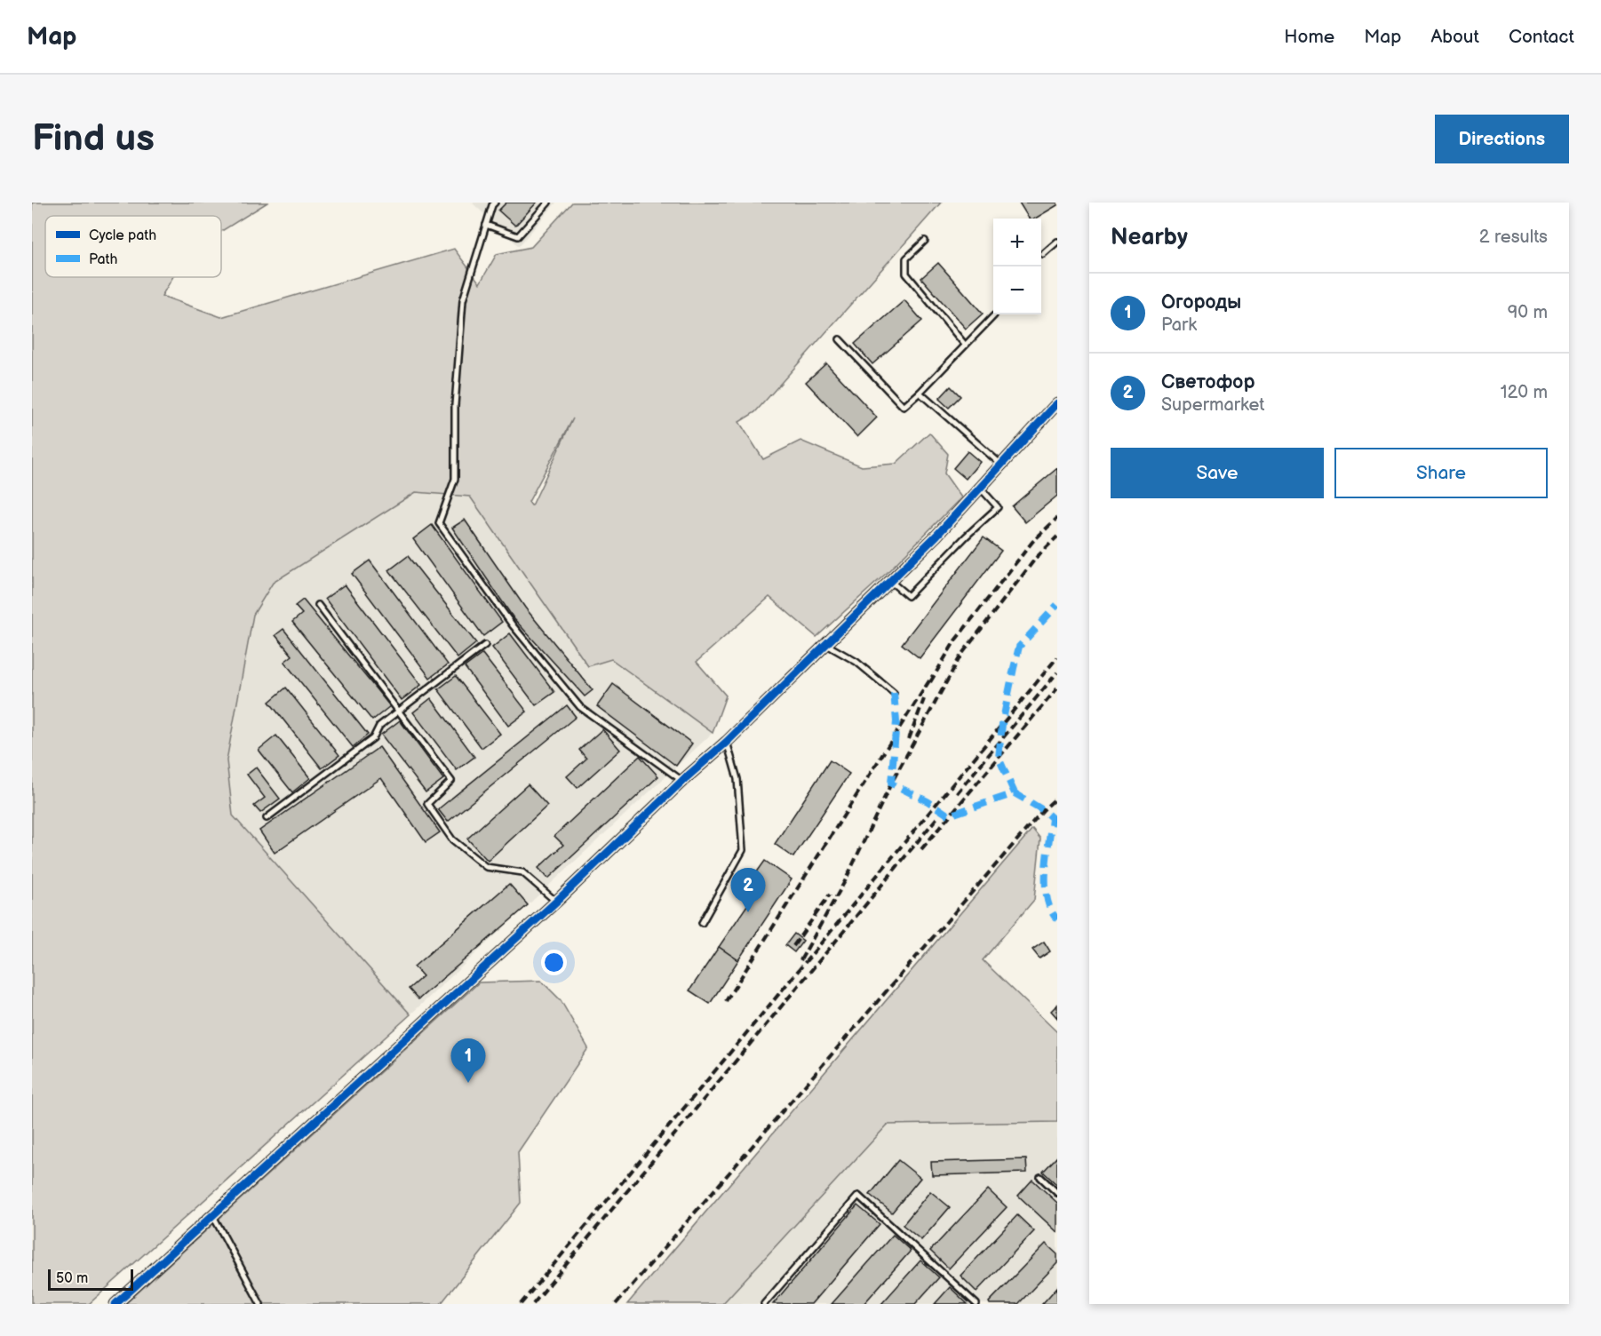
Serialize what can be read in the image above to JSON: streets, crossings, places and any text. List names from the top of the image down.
{
  "legend": ["Cycle path", "Path"],
  "scale_bar": "50 m",
  "page": {
    "header": "Map",
    "nav": [
      "Home",
      "Map",
      "About",
      "Contact"
    ],
    "buttons": [
      "Directions",
      ["Save", "Share"]
    ],
    "title": "Find us",
    "heading": ["Nearby", "2 results"],
    "map_buttons": ["+", "−"],
    "list": [
      {
        "mark": "1",
        "name": "Огороды",
        "note": "Park",
        "value": "90 m"
      },
      {
        "mark": "2",
        "name": "Светофор",
        "note": "Supermarket",
        "value": "120 m"
      }
    ],
    "pins": ["2", "1"],
    "scale": "50 m"
  }
}
